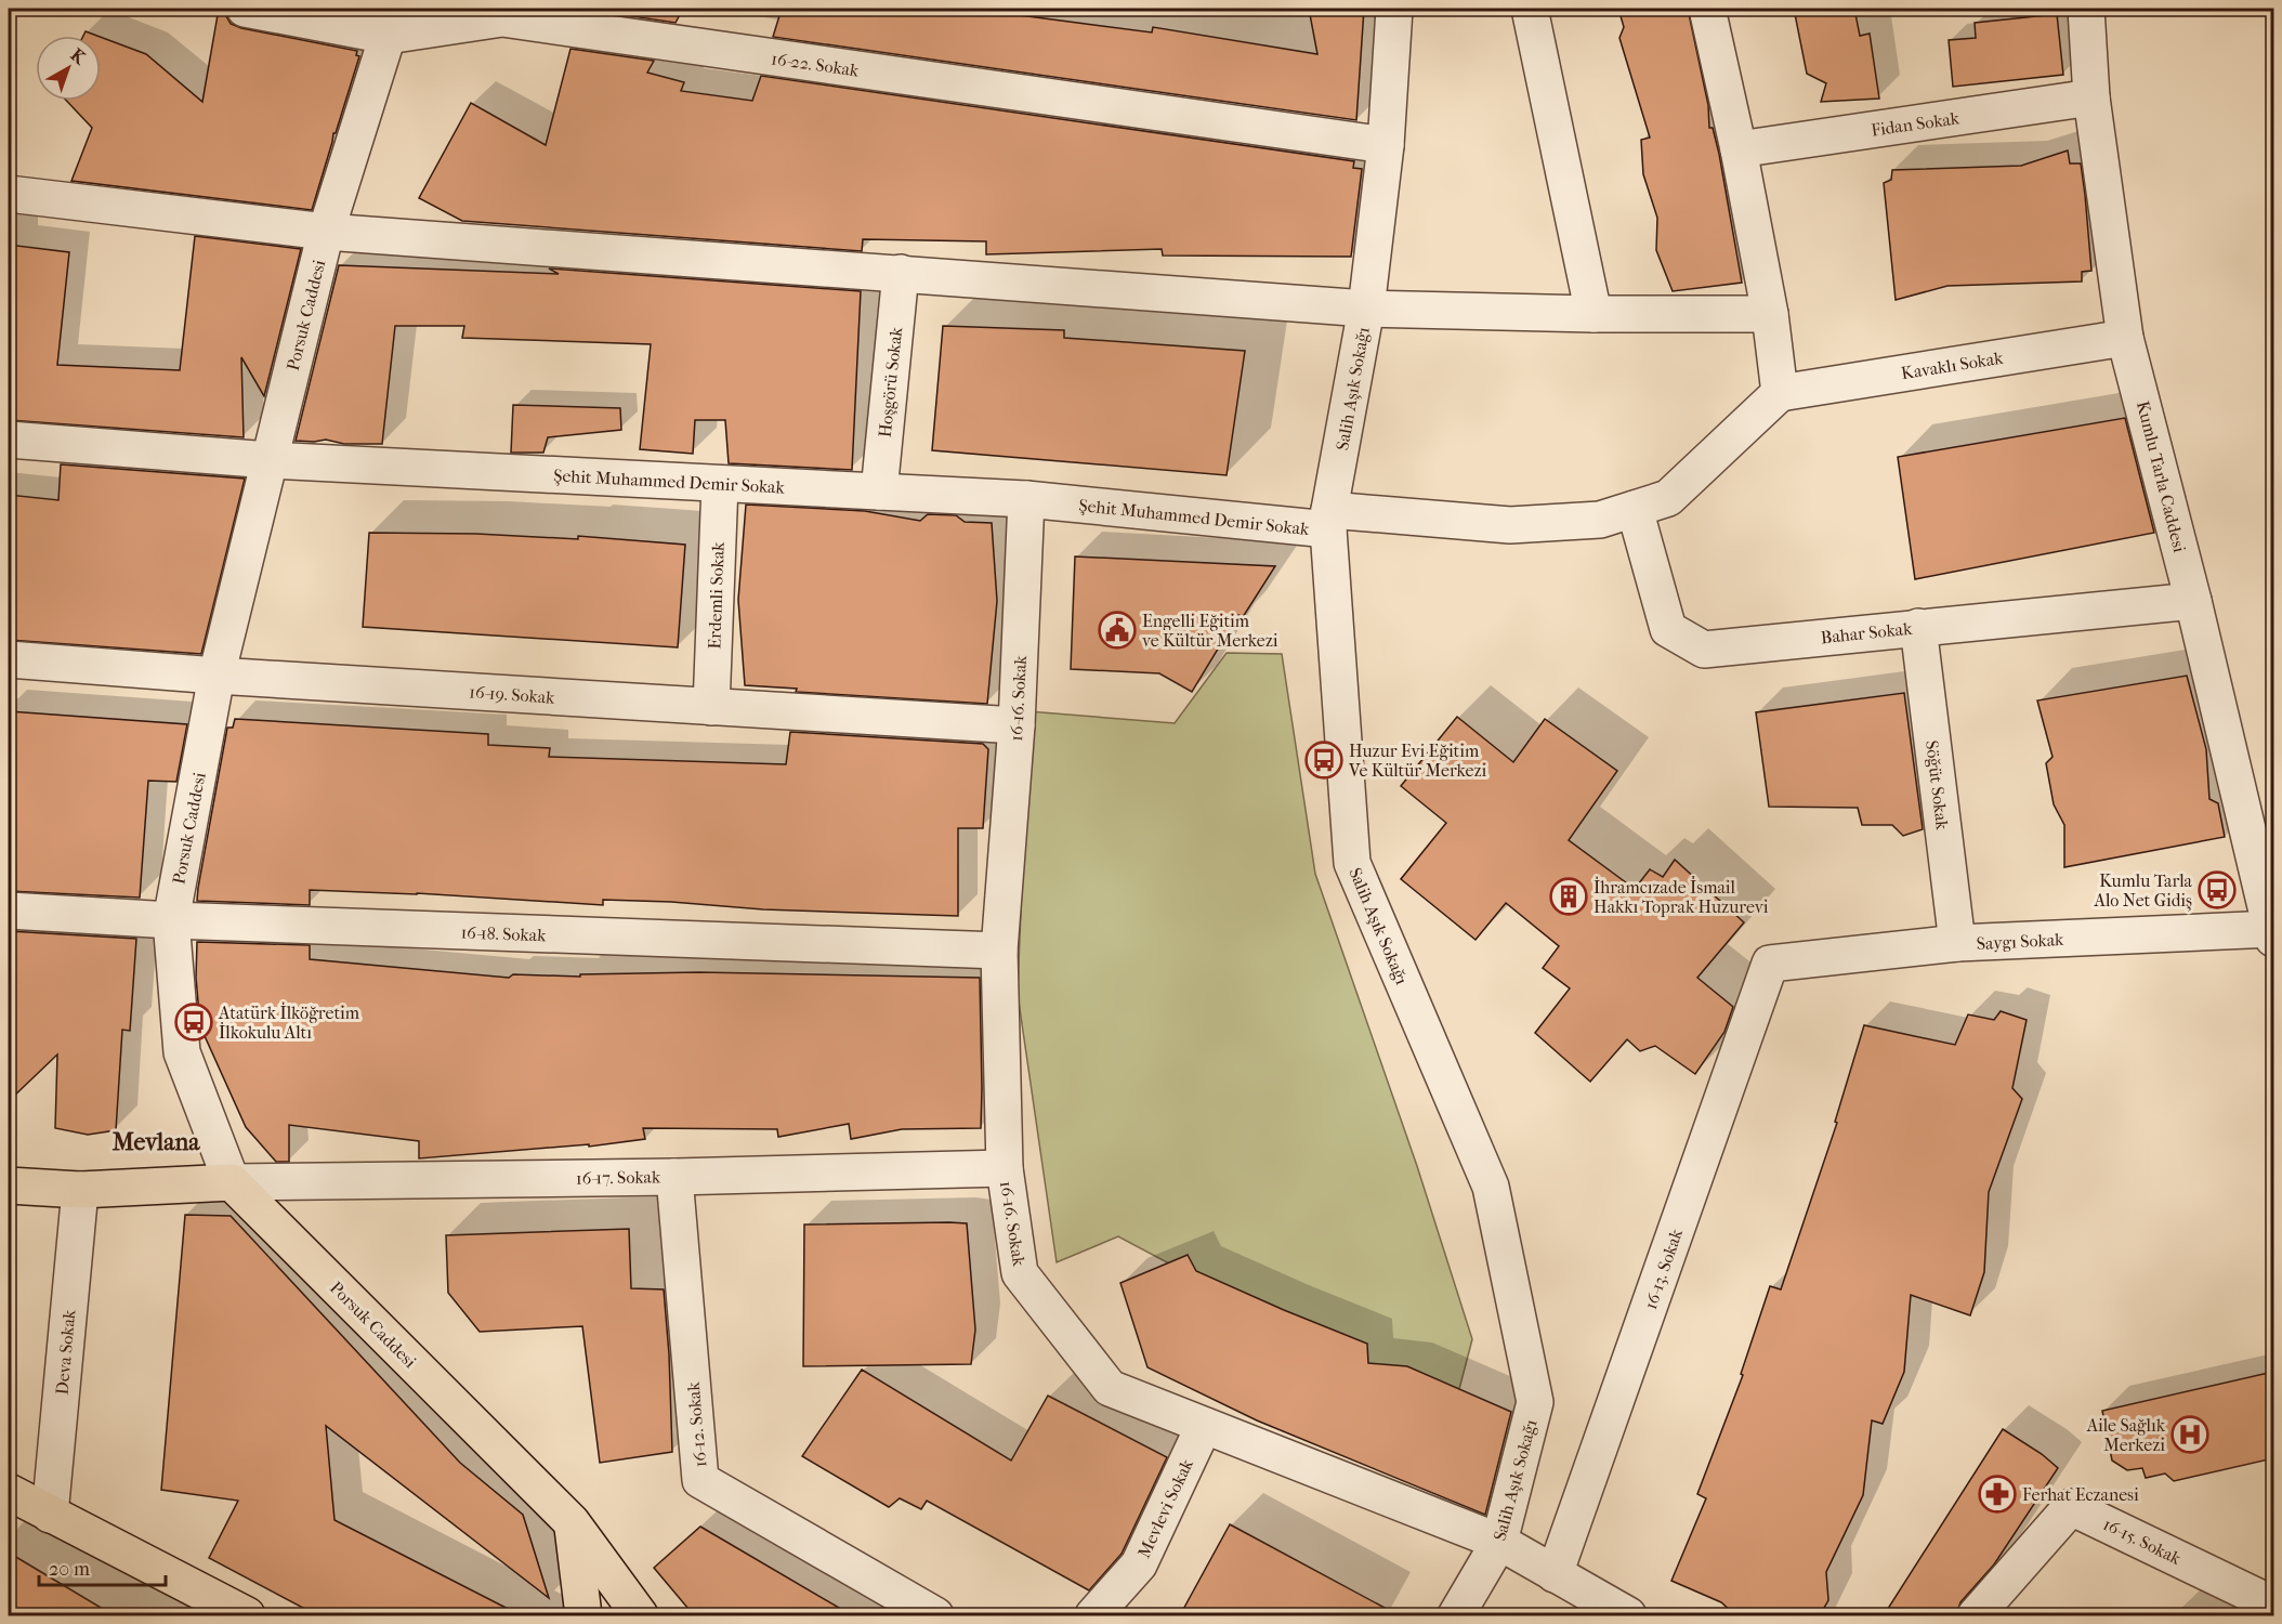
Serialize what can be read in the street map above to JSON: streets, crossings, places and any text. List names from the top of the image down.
{
  "streets": {
    "main road": ["Porsuk Caddesi"],
    "street": [
      "16-22. Sokak",
      "Fidan Sokak",
      "Kavaklı Sokak",
      "Hoşgörü Sokak",
      "Salih Aşık Sokağı",
      "Kumlu Tarla Caddesi",
      "Şehit Muhammed Demir Sokak",
      "Erdemli Sokak",
      "Bahar Sokak",
      "16-19. Sokak",
      "16-16. Sokak",
      "Söğüt Sokak",
      "16-18. Sokak",
      "Saygı Sokak",
      "16-17. Sokak",
      "16-13. Sokak",
      "Deva Sokak",
      "16-12. Sokak",
      "Mevlevi Sokak",
      "16-15. Sokak"
    ]
  },
  "crossings": [
    ["16-22. Sokak", "Porsuk Caddesi"],
    ["16-22. Sokak", "Salih Aşık Sokağı"],
    ["Fidan Sokak", "Kumlu Tarla Caddesi"],
    ["Porsuk Caddesi", "Şehit Muhammed Demir Sokak"],
    ["Porsuk Caddesi", "16-19. Sokak"],
    ["Porsuk Caddesi", "16-18. Sokak"],
    ["Porsuk Caddesi", "16-17. Sokak"],
    ["Kavaklı Sokak", "Kumlu Tarla Caddesi"],
    ["Kavaklı Sokak", "Şehit Muhammed Demir Sokak"],
    ["Hoşgörü Sokak", "Şehit Muhammed Demir Sokak"],
    ["Salih Aşık Sokağı", "Şehit Muhammed Demir Sokak"],
    ["Salih Aşık Sokağı", "16-16. Sokak"],
    ["Kumlu Tarla Caddesi", "Bahar Sokak"],
    ["Kumlu Tarla Caddesi", "Saygı Sokak"],
    ["Şehit Muhammed Demir Sokak", "Erdemli Sokak"],
    ["Şehit Muhammed Demir Sokak", "Bahar Sokak"],
    ["Şehit Muhammed Demir Sokak", "16-16. Sokak"],
    ["Erdemli Sokak", "16-19. Sokak"],
    ["Bahar Sokak", "Söğüt Sokak"],
    ["16-19. Sokak", "16-16. Sokak"],
    ["16-16. Sokak", "16-18. Sokak"],
    ["16-16. Sokak", "16-17. Sokak"],
    ["16-16. Sokak", "16-13. Sokak"],
    ["16-16. Sokak", "Mevlevi Sokak"],
    ["Söğüt Sokak", "Saygı Sokak"],
    ["Saygı Sokak", "16-13. Sokak"],
    ["16-17. Sokak", "16-12. Sokak"]
  ],
  "districts": ["Mevlana"],
  "places": {
    "public building": ["Engelli Eğitim ve Kültür Merkezi"],
    "bus stop": ["Huzur Evi Eğitim Ve Kültür Merkezi", "Kumlu Tarla Alo Net Gidiş", "Atatürk İlköğretim İlkokulu Altı"],
    "building": ["İhramcızade İsmail Hakkı Toprak Huzurevi"],
    "hospital": ["Aile Sağlık Merkezi"],
    "pharmacy": ["Ferhat Eczanesi"]
  },
  "scale_bar": "20 m",
  "north": "top right"
}
